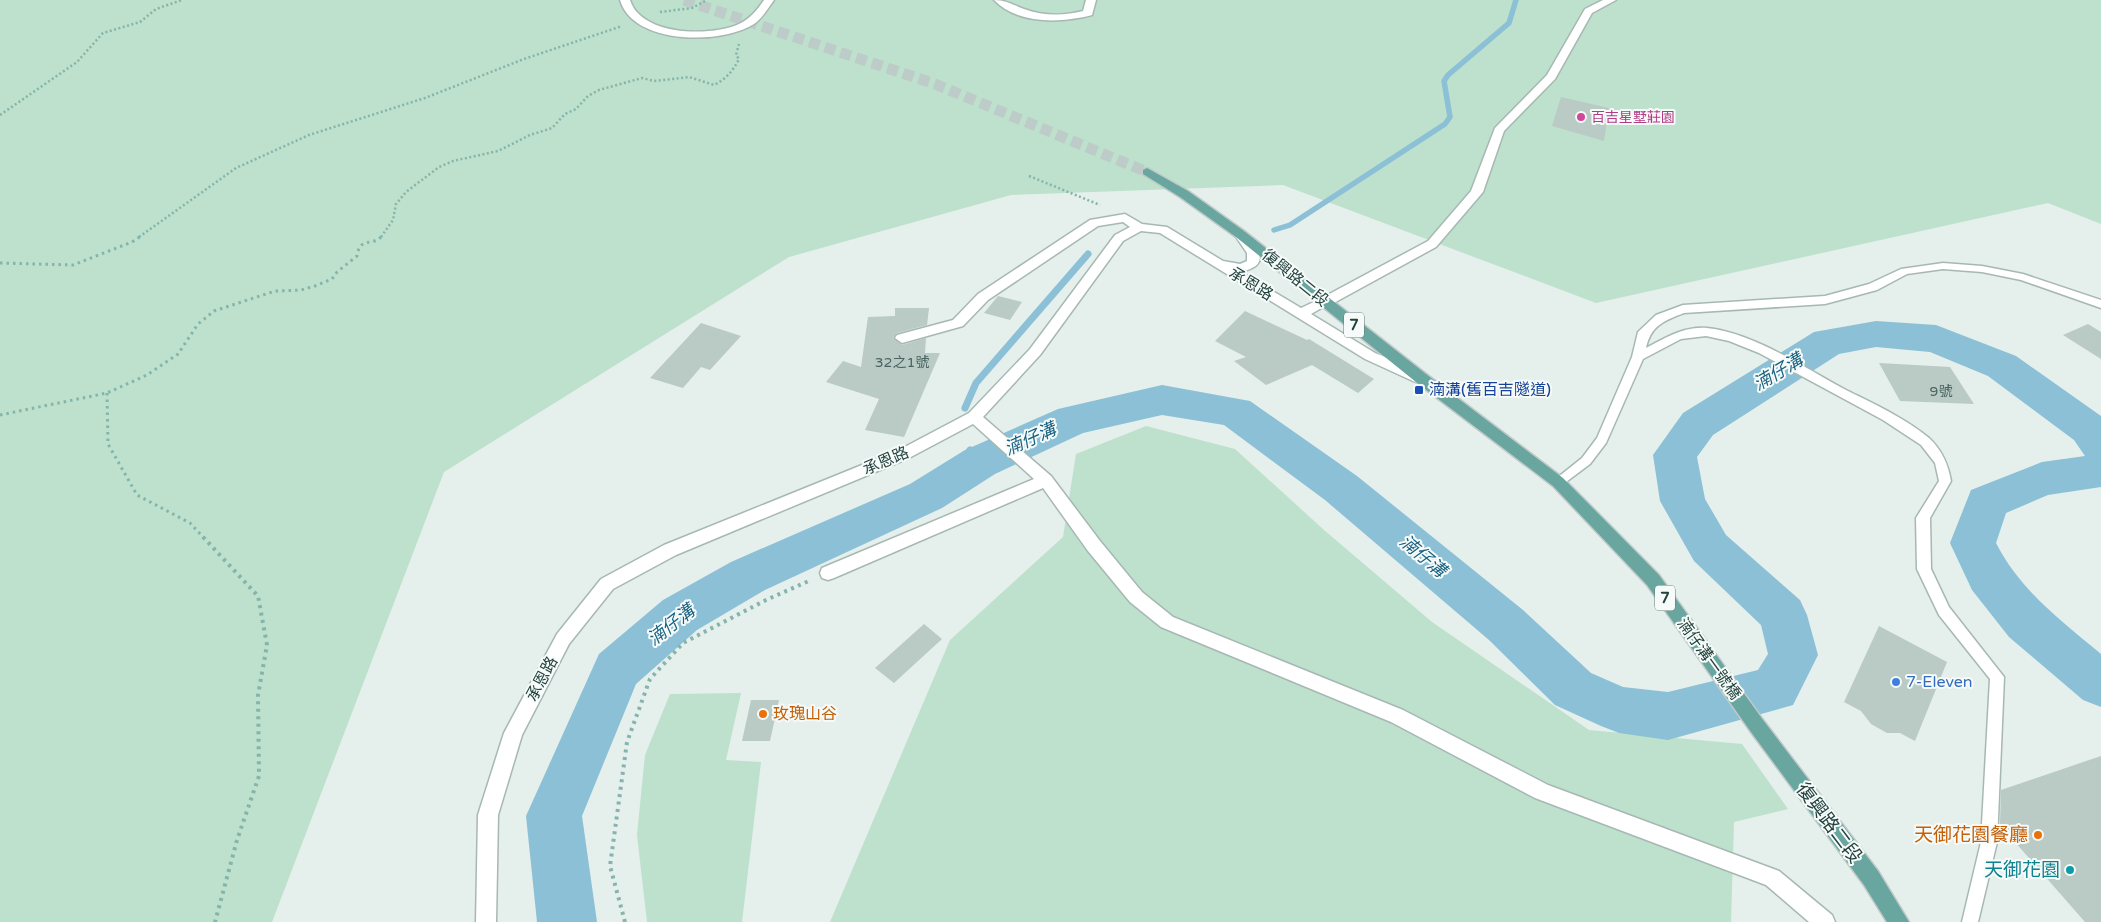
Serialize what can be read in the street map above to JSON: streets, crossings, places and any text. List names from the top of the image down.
{
  "streets": {
    "main road": ["復興路二段", "7", "湳仔溝一號橋"],
    "street": ["承恩路"]
  },
  "crossings": [
    ["復興路二段", "承恩路"],
    ["復興路二段", "湳仔溝一號橋"]
  ],
  "water": ["湳仔溝"],
  "places": {
    "other": [
      "百吉星墅莊園",
      "7-Eleven",
      "玫瑰山谷",
      "天御花園餐廳",
      "天御花園"
    ],
    "transit": ["湳溝(舊百吉隧道)"]
  },
  "house_numbers": ["32之1號", "9號"]
}
